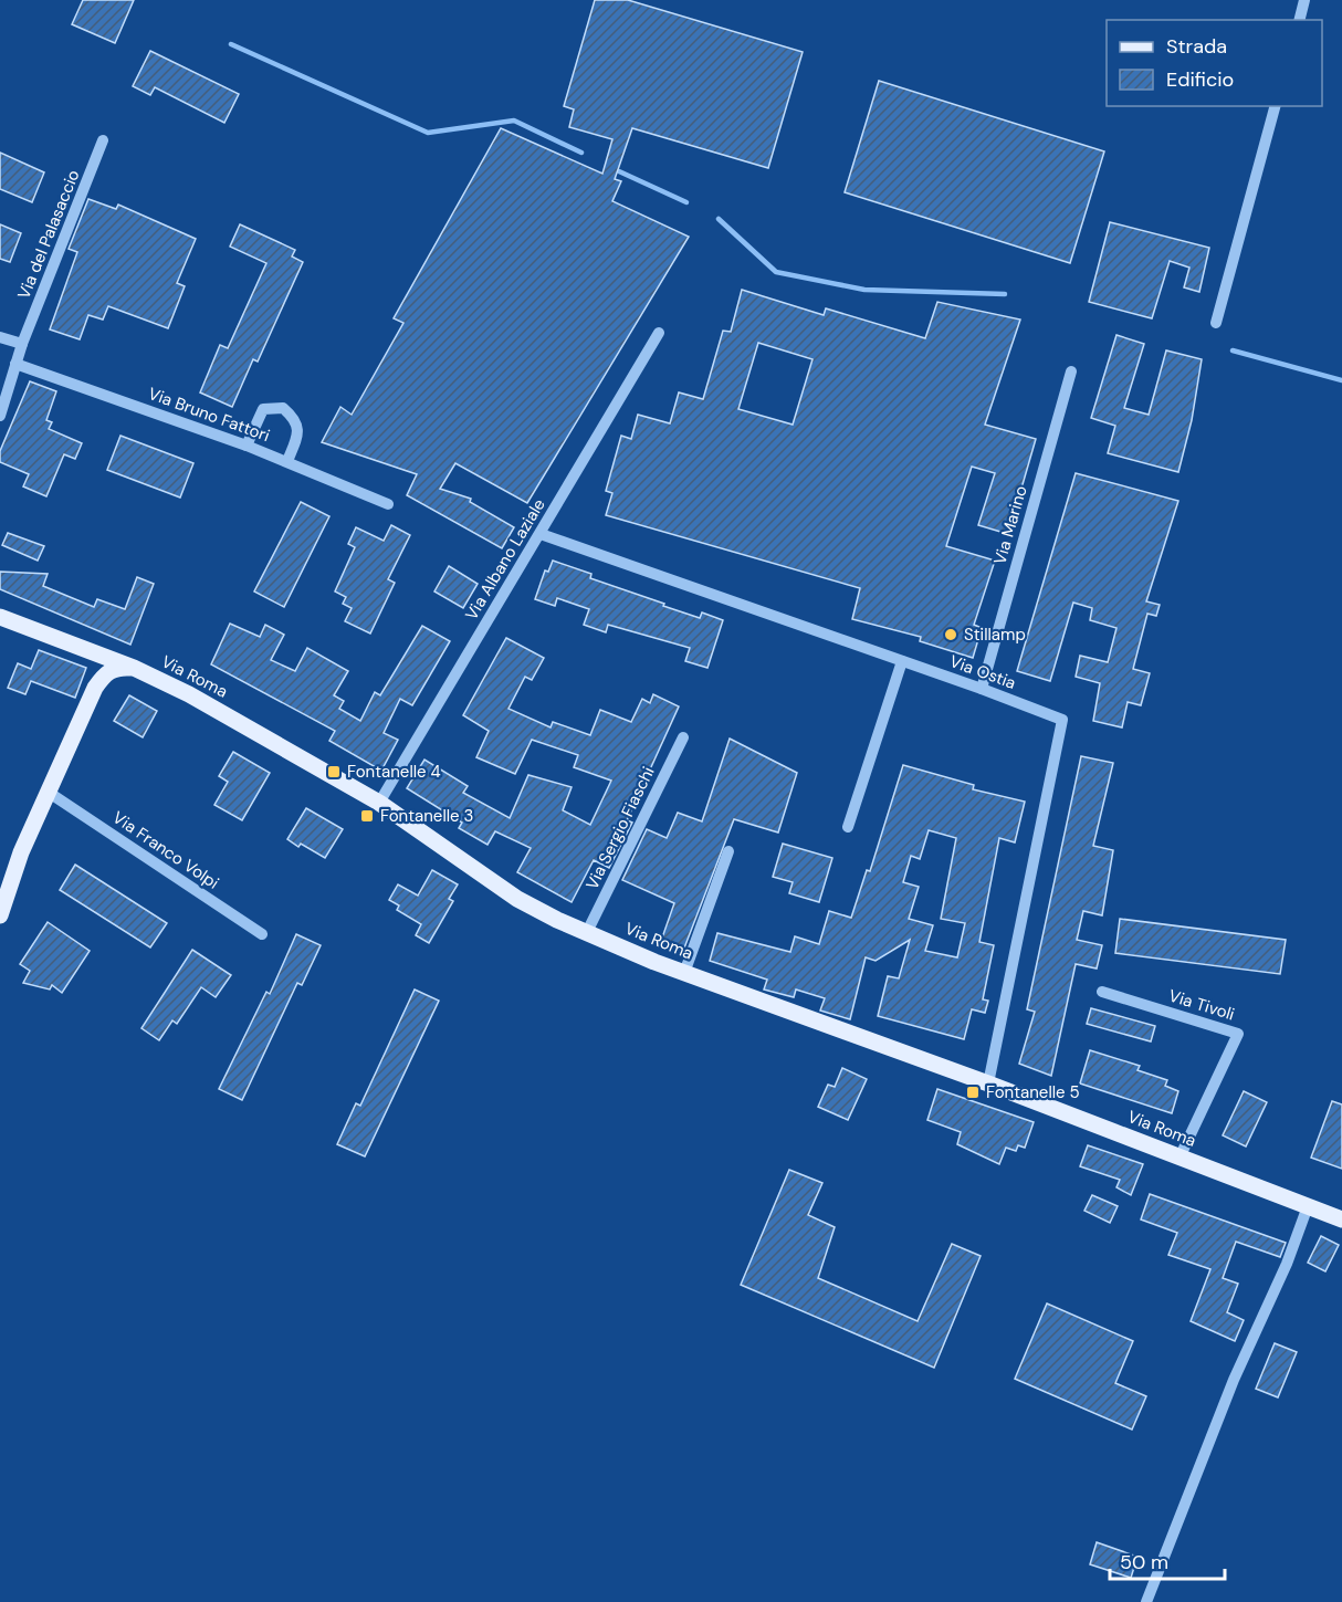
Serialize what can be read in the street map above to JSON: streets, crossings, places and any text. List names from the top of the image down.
{
  "streets": {
    "main road": ["Via Roma"],
    "street": [
      "Via del Palasaccio",
      "Via Bruno Fattori",
      "Via Marino",
      "Via Albano Laziale",
      "Via Ostia",
      "Via Sergio Fiaschi",
      "Via Franco Volpi",
      "Via Tivoli"
    ]
  },
  "crossings": [
    ["Via del Palasaccio", "Via Bruno Fattori"],
    ["Via Marino", "Via Ostia"],
    ["Via Albano Laziale", "Via Ostia"],
    ["Via Albano Laziale", "Via Roma"],
    ["Via Ostia", "Via Roma"],
    ["Via Roma", "Via Sergio Fiaschi"],
    ["Via Roma", "Via Tivoli"]
  ],
  "places": {
    "other": ["Stillamp"],
    "transit": ["Fontanelle 4", "Fontanelle 3", "Fontanelle 5"]
  },
  "legend": ["Strada", "Edificio"],
  "scale_bar": "50 m"
}
